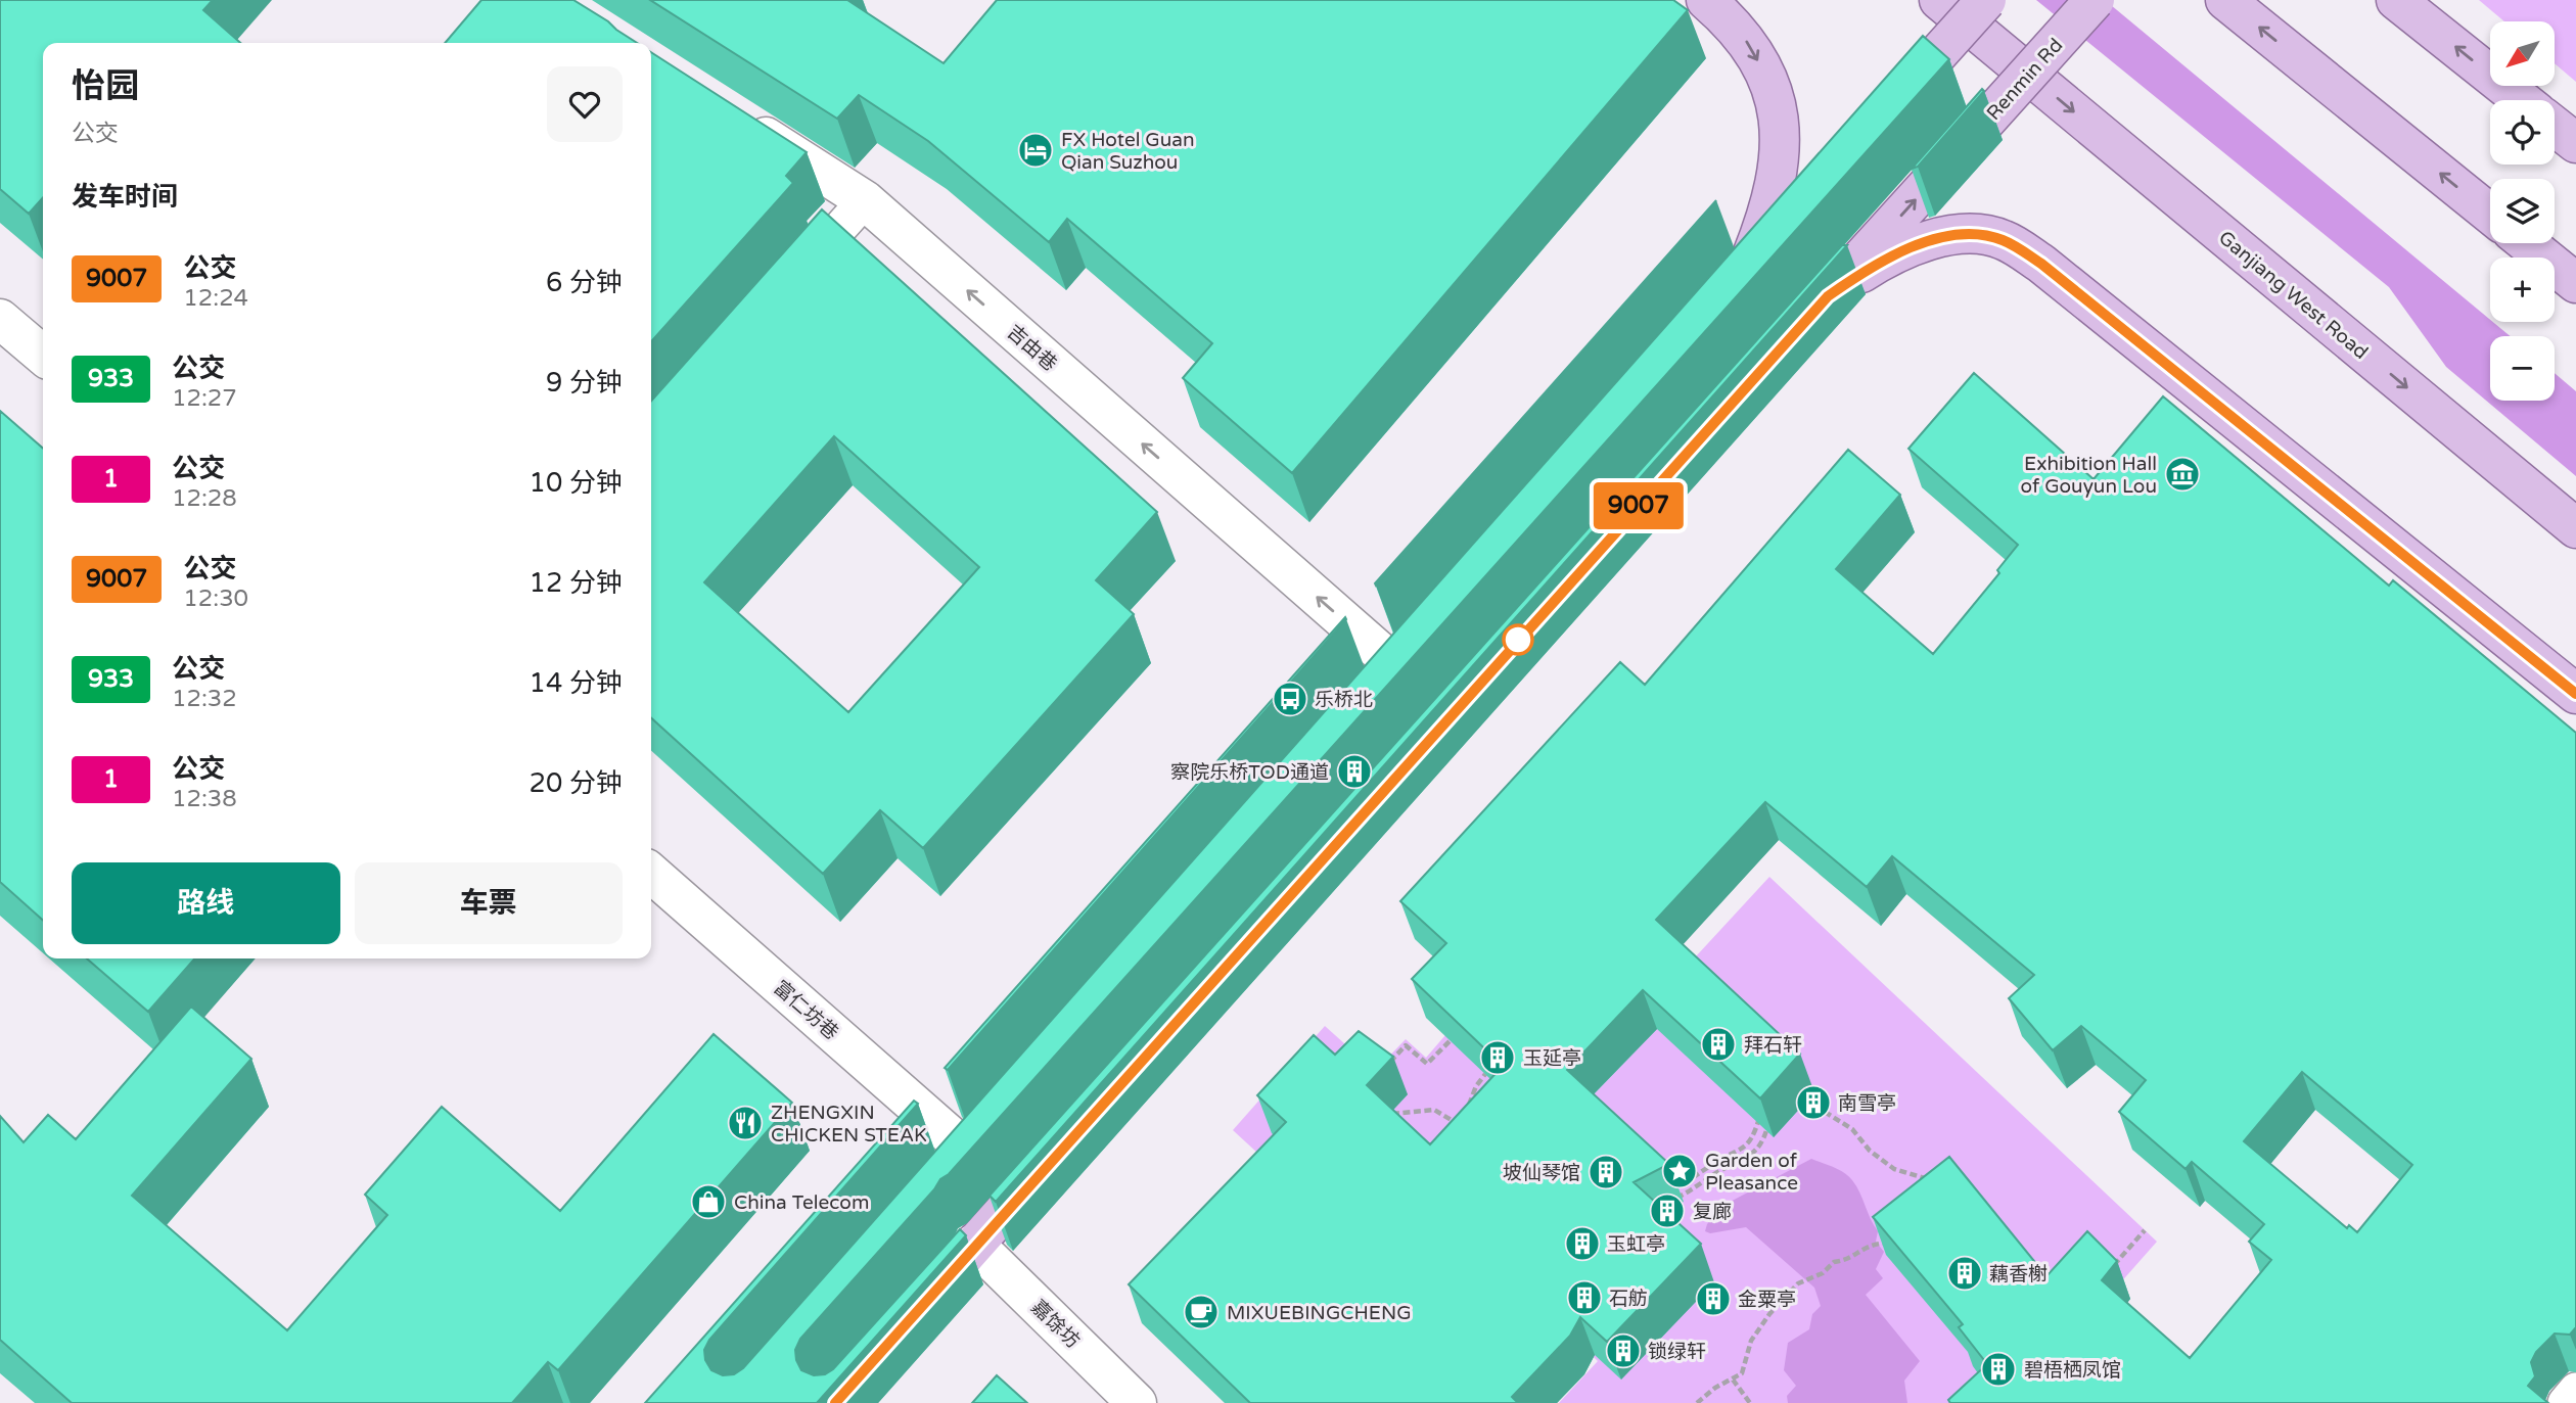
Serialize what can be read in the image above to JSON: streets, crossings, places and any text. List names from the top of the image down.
{
  "streets": {
    "main road": ["Renmin Rd", "Ganjiang West Road"],
    "street": ["吉由巷", "富仁坊巷", "嘉馀坊"]
  },
  "one_way": ["吉由巷"],
  "places": {
    "hotel": ["FX Hotel Guan Qian Suzhou"],
    "museum": ["Exhibition Hall of Gouyun Lou"],
    "bus stop": ["乐桥北"],
    "building": [
      "察院乐桥TOD通道",
      "拜石轩",
      "玉延亭",
      "南雪亭",
      "坡仙琴馆",
      "复廊",
      "玉虹亭",
      "藕香榭",
      "石舫",
      "金粟亭",
      "锁绿轩",
      "碧梧栖凤馆"
    ],
    "restaurant": ["ZHENGXIN CHICKEN STEAK"],
    "place": ["Garden of Pleasance"],
    "shop": ["China Telecom"],
    "cafe": ["MIXUEBINGCHENG"]
  },
  "lines": ["bus line 9007"],
  "north": "bottom left",
  "page": {
    "on_map": "9007",
    "map_buttons": ["+", "−"],
    "heading": [
      ["怡园", "公交"],
      "发车时间"
    ],
    "list": [
      {
        "mark": "9007",
        "name": "公交",
        "note": "12:24",
        "value": "6 分钟"
      },
      {
        "mark": "933",
        "name": "公交",
        "note": "12:27",
        "value": "9 分钟"
      },
      {
        "mark": "1",
        "name": "公交",
        "note": "12:28",
        "value": "10 分钟"
      },
      {
        "mark": "9007",
        "name": "公交",
        "note": "12:30",
        "value": "12 分钟"
      },
      {
        "mark": "933",
        "name": "公交",
        "note": "12:32",
        "value": "14 分钟"
      },
      {
        "mark": "1",
        "name": "公交",
        "note": "12:38",
        "value": "20 分钟"
      }
    ],
    "buttons": ["路线", "车票"]
  }
}
